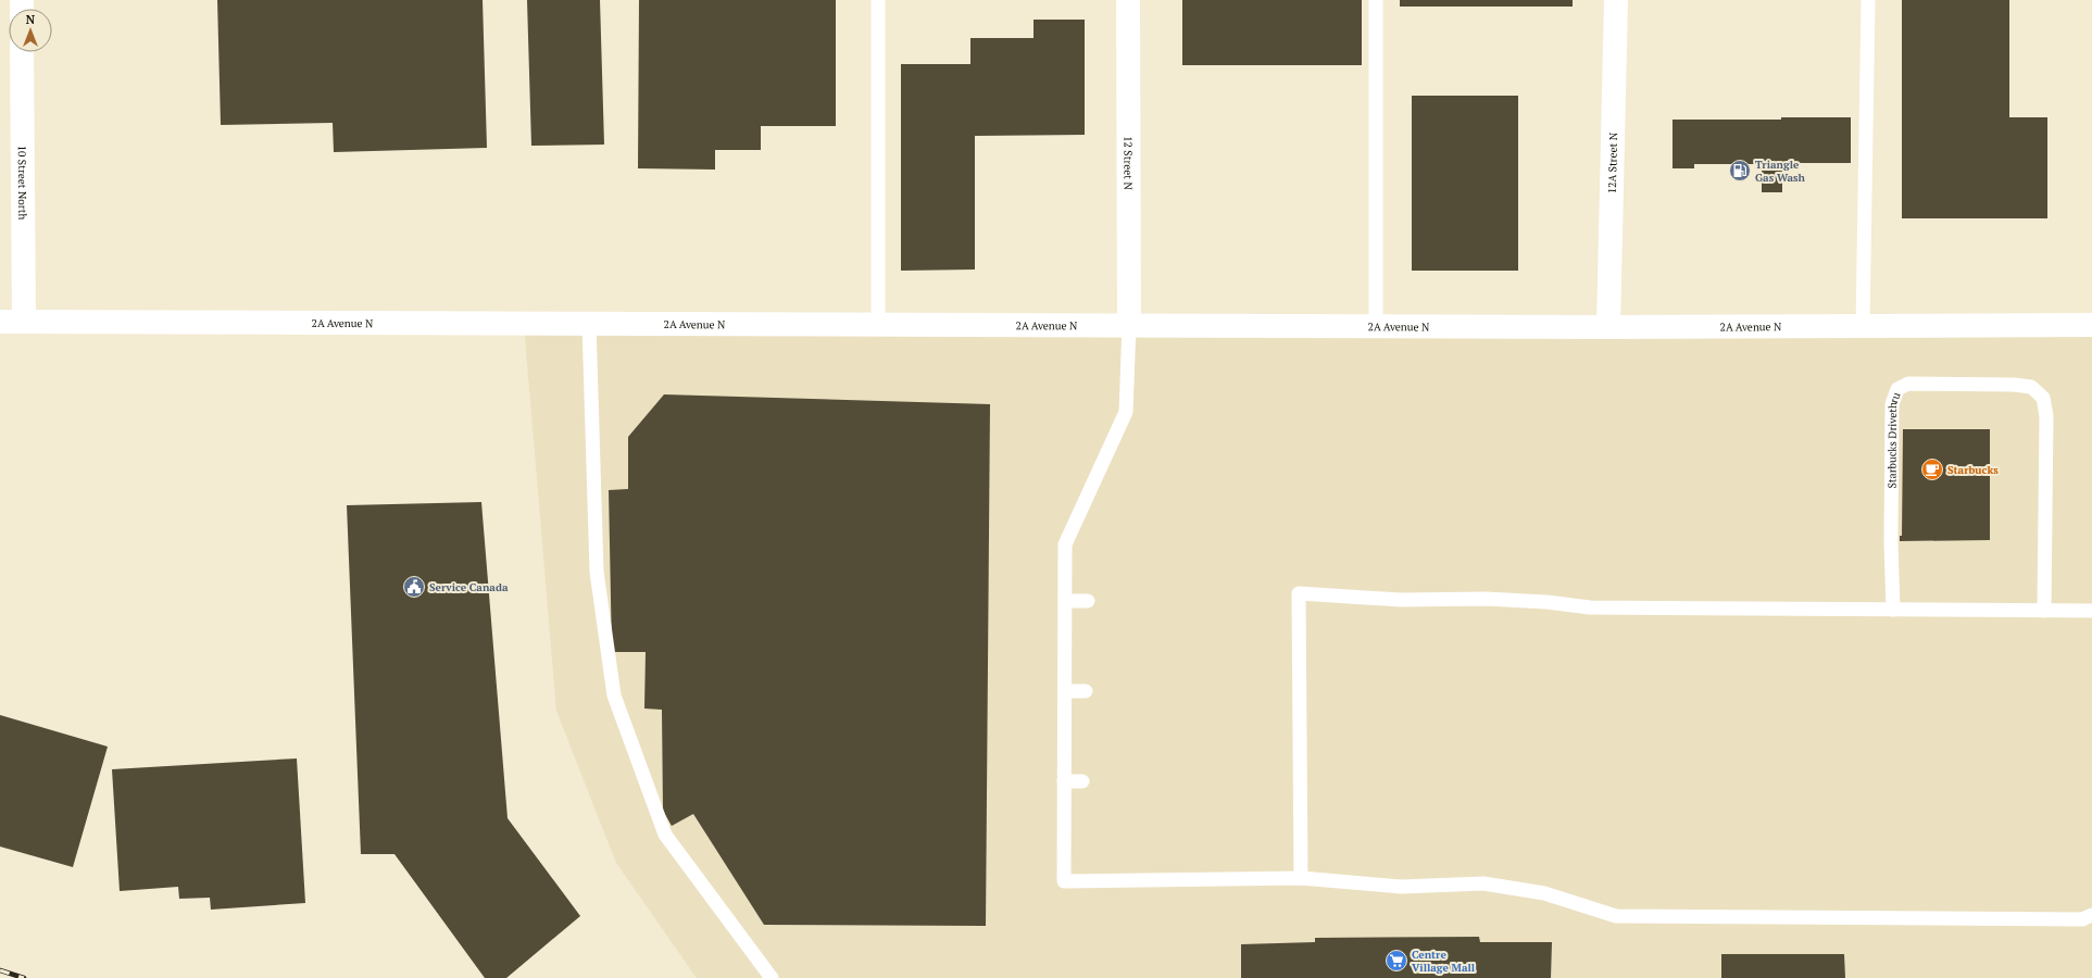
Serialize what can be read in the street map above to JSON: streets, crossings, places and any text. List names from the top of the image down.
{
  "streets": {
    "street": [
      "12 Street N",
      "12A Street N",
      "10 Street North",
      "2A Avenue N"
    ],
    "lane": ["Starbucks Drivethru"]
  },
  "crossings": [
    ["12 Street N", "2A Avenue N"],
    ["12A Street N", "2A Avenue N"],
    ["10 Street North", "2A Avenue N"]
  ],
  "places": {
    "fuel station": ["Triangle Gas Wash"],
    "cafe": ["Starbucks"],
    "public building": ["Service Canada"],
    "supermarket": ["Centre Village Mall"]
  },
  "north": "top"
}
